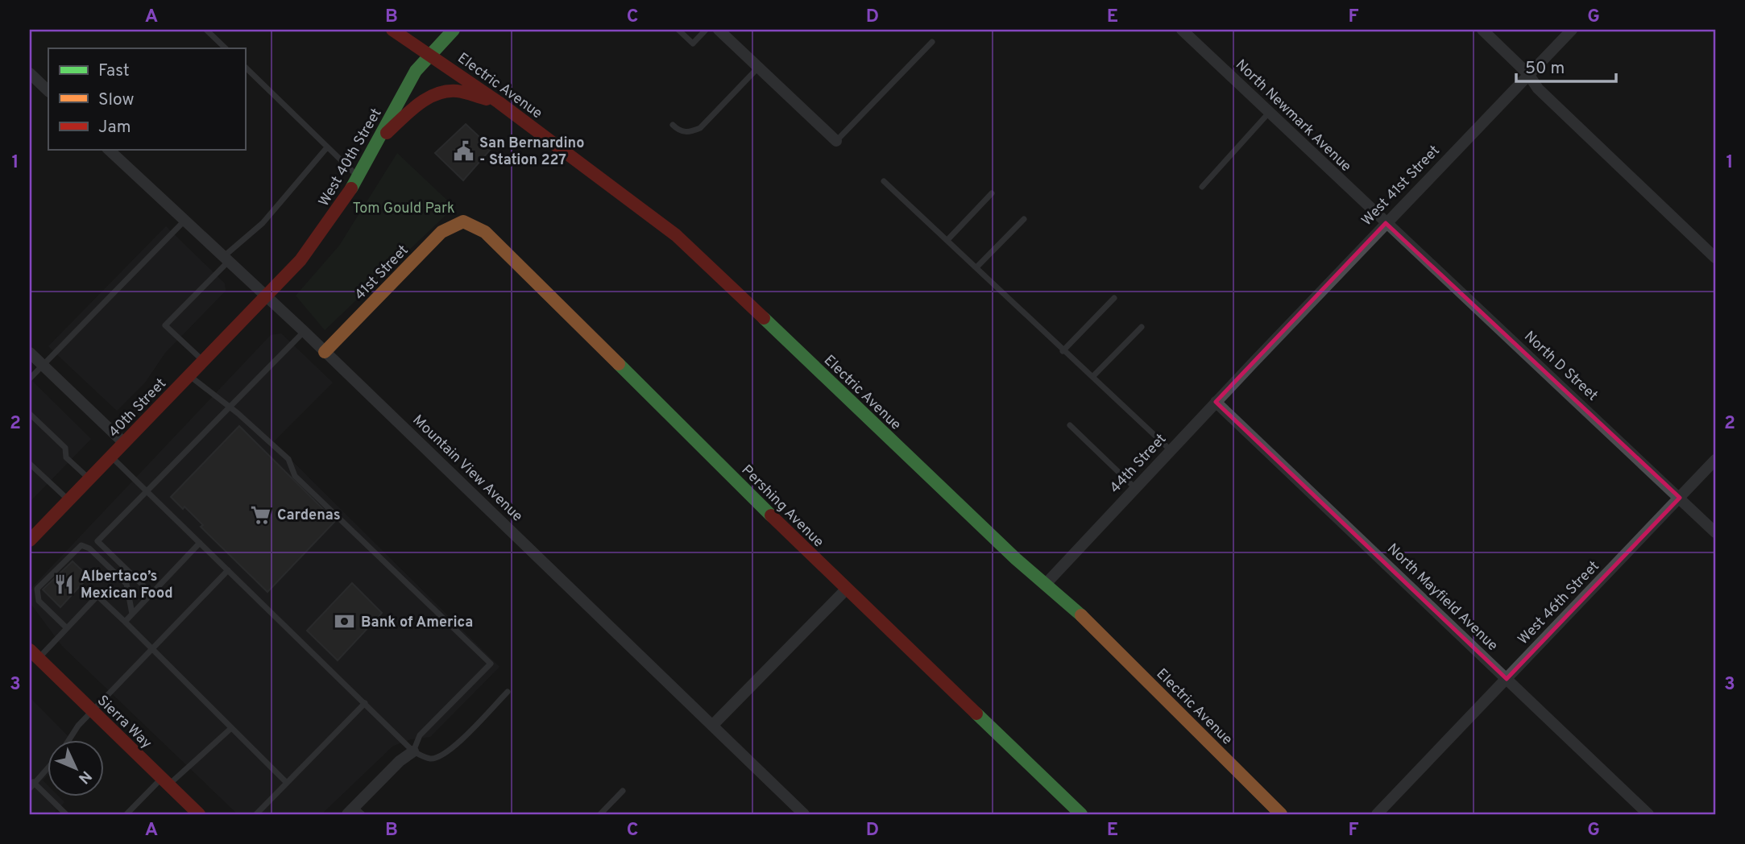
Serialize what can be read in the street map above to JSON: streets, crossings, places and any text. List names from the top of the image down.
{
  "streets": {
    "main road": [
      "Electric Avenue",
      "West 40th Street",
      "41st Street",
      "40th Street",
      "Pershing Avenue",
      "Sierra Way"
    ],
    "street": [
      "North Newmark Avenue",
      "West 41st Street",
      "North D Street",
      "44th Street",
      "Mountain View Avenue",
      "North Mayfield Avenue",
      "West 46th Street"
    ]
  },
  "crossings": [
    ["Electric Avenue", "West 40th Street"],
    ["Electric Avenue", "44th Street"],
    ["North Newmark Avenue", "West 41st Street"],
    ["North Newmark Avenue", "North D Street"],
    ["West 40th Street", "40th Street"],
    ["West 40th Street", "Mountain View Avenue"],
    ["West 41st Street", "North D Street"],
    ["West 41st Street", "44th Street"],
    ["41st Street", "Mountain View Avenue"],
    ["41st Street", "Pershing Avenue"],
    ["North D Street", "West 46th Street"],
    ["40th Street", "Mountain View Avenue"],
    ["44th Street", "North Mayfield Avenue"],
    ["North Mayfield Avenue", "West 46th Street"]
  ],
  "parks": ["Tom Gould Park"],
  "places": {
    "public building": ["San Bernardino - Station 227"],
    "supermarket": ["Cardenas"],
    "restaurant": ["Albertaco’s Mexican Food"],
    "bank": ["Bank of America"]
  },
  "legend": ["Fast", "Slow", "Jam"],
  "scale_bar": "50 m",
  "north": "bottom right",
  "grid": {
    "columns": [
      "A",
      "B",
      "C",
      "D",
      "E",
      "F",
      "G"
    ],
    "rows": ["1", "2", "3"]
  }
}
